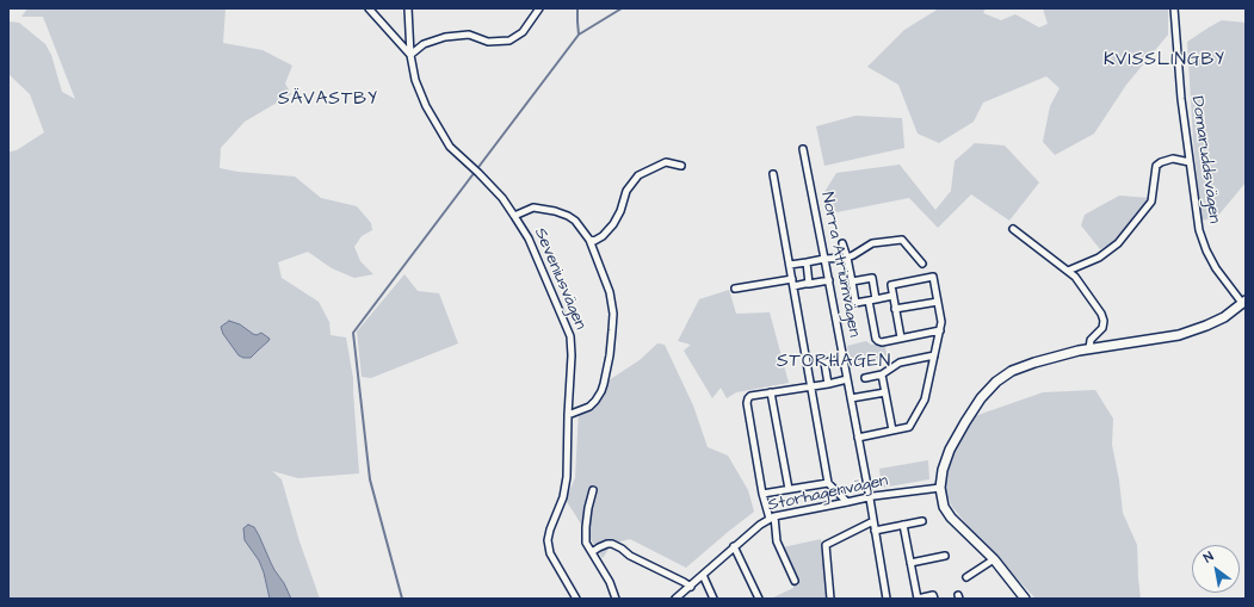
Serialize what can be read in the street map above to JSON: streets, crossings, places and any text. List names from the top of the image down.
{
  "streets": {
    "street": [
      "Domaruddsvägen",
      "Norra Atriumvägen",
      "Seveniusvägen",
      "Storhagenvägen"
    ]
  },
  "crossings": [
    ["Norra Atriumvägen", "Storhagenvägen"]
  ],
  "districts": ["KVISSLINGBY", "SÄVASTBY", "STORHAGEN"],
  "north": "top left"
}
